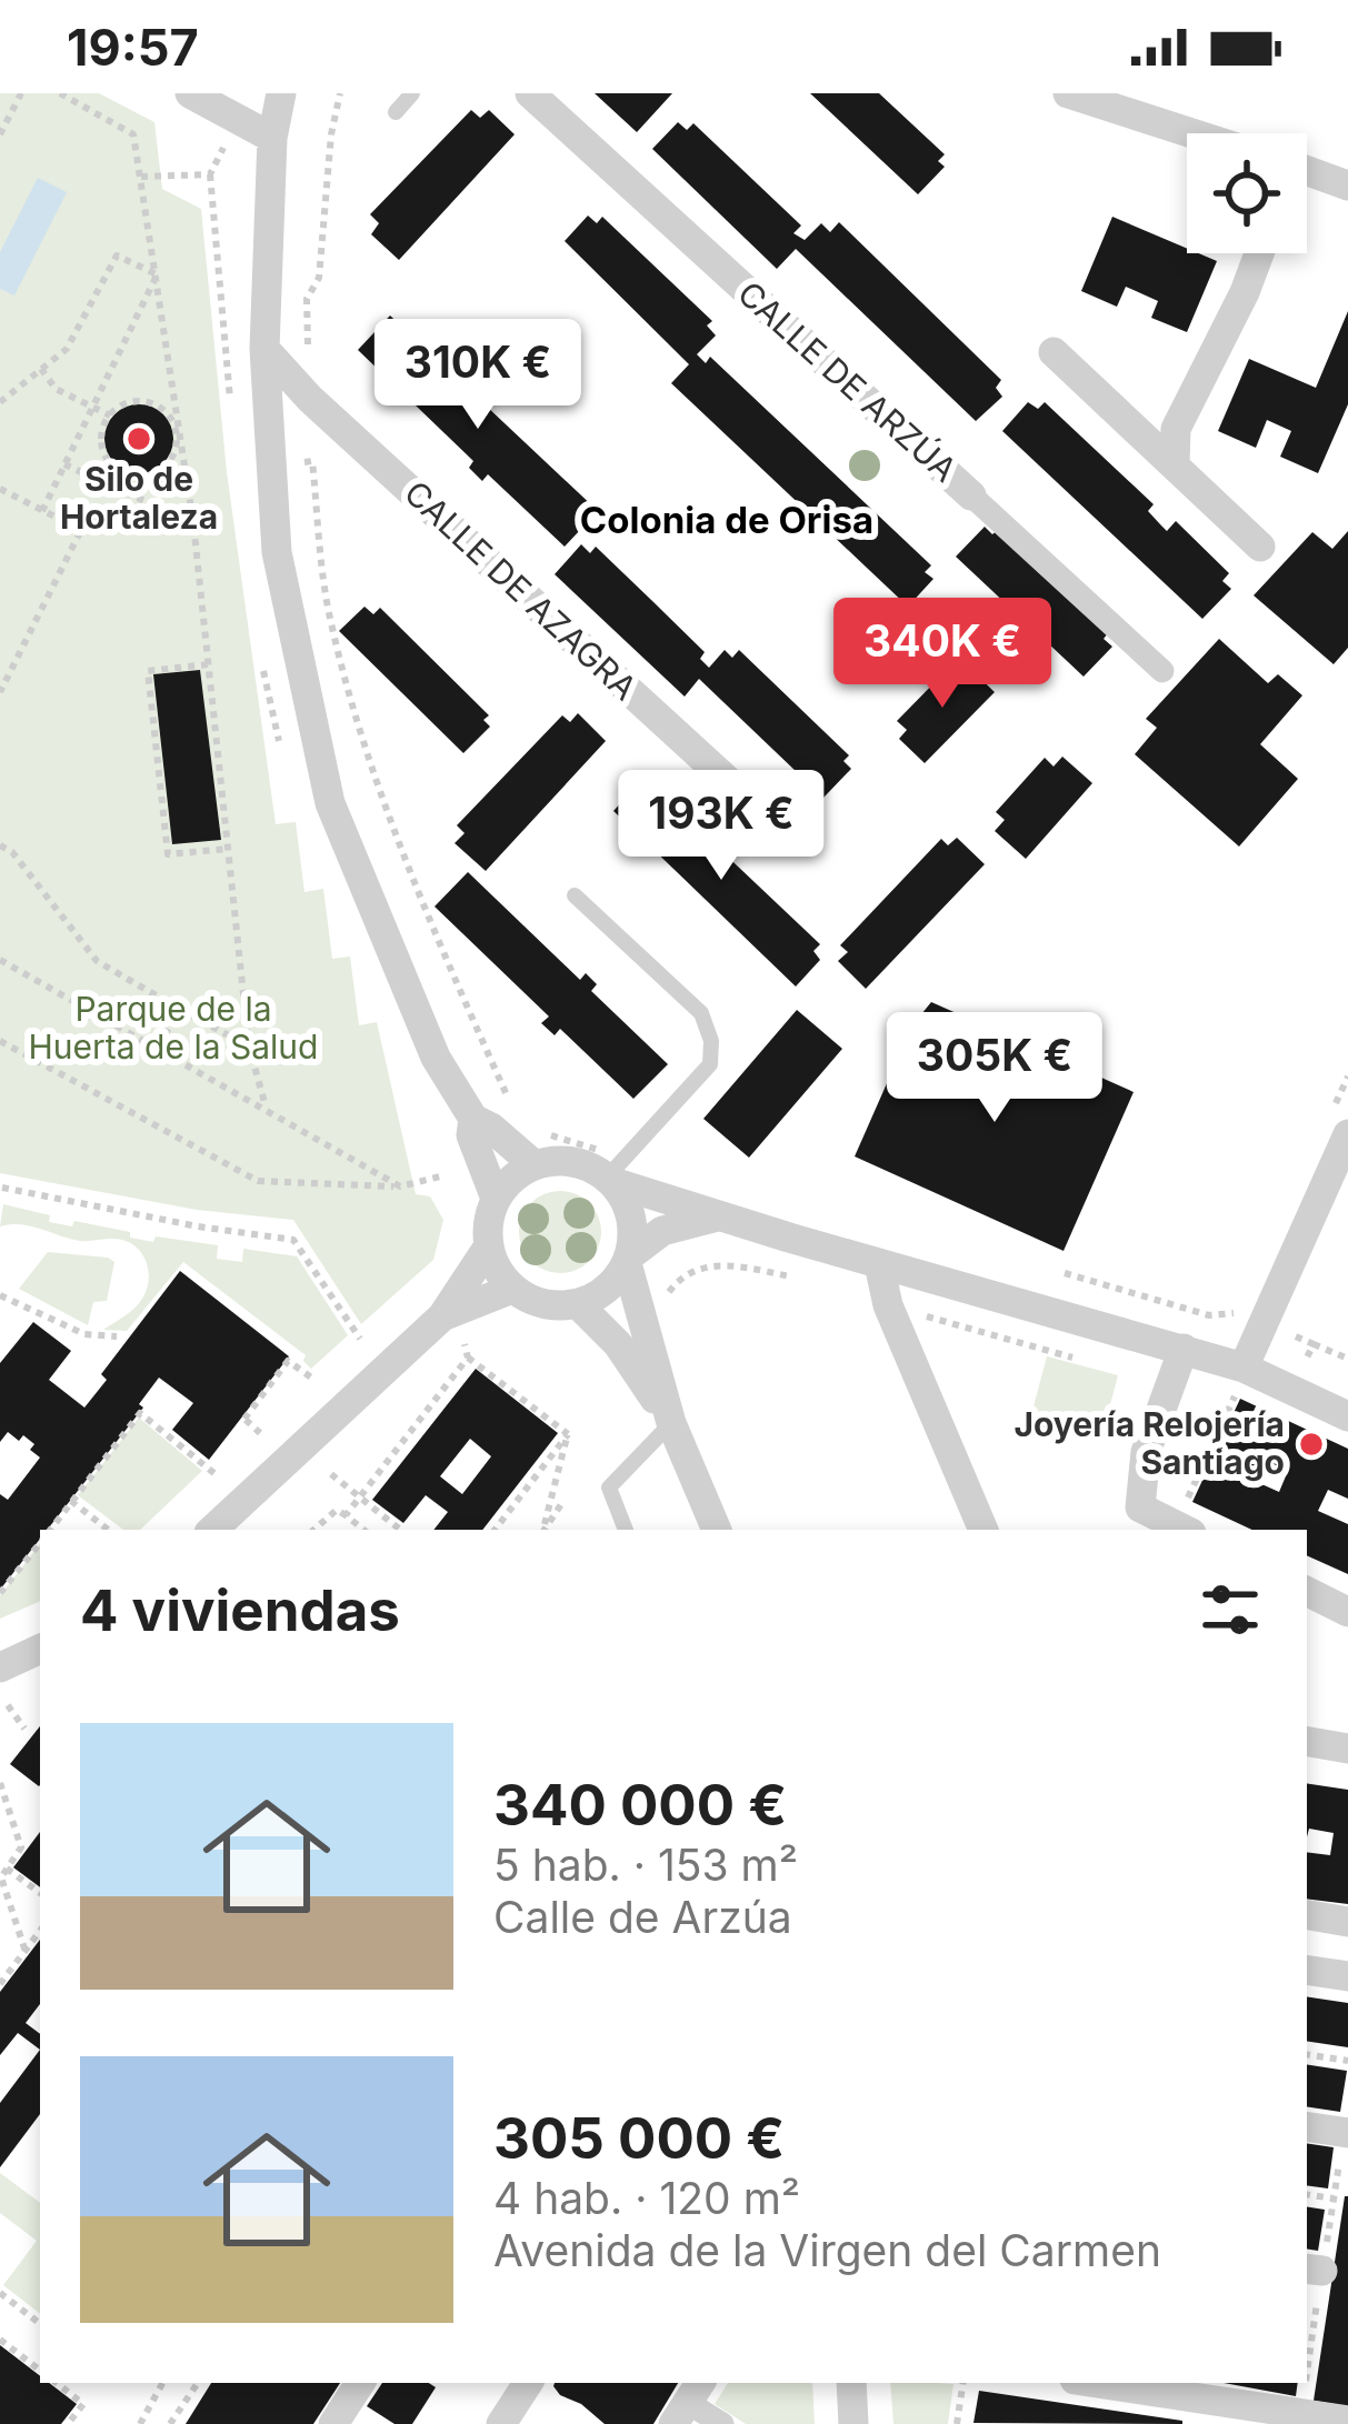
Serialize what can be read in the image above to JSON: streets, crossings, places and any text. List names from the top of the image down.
{
  "streets": {
    "street": ["CALLE DE ARZÚA", "CALLE DE AZAGRA"]
  },
  "districts": ["Colonia de Orisa"],
  "parks": ["Parque de la Huerta de la Salud"],
  "places": ["Silo de Hortaleza", "Joyería Relojería Santiago"],
  "page": {
    "status": "19:57",
    "price": [
      "310K €",
      "340K €",
      "193K €",
      "305K €"
    ],
    "heading": "4 viviendas",
    "list": [
      {
        "name": "340 000 €",
        "note": "5 hab. · 153 m² · Calle de Arzúa"
      },
      {
        "name": "305 000 €",
        "note": "4 hab. · 120 m² · Avenida de la Virgen del Carmen"
      }
    ]
  }
}
